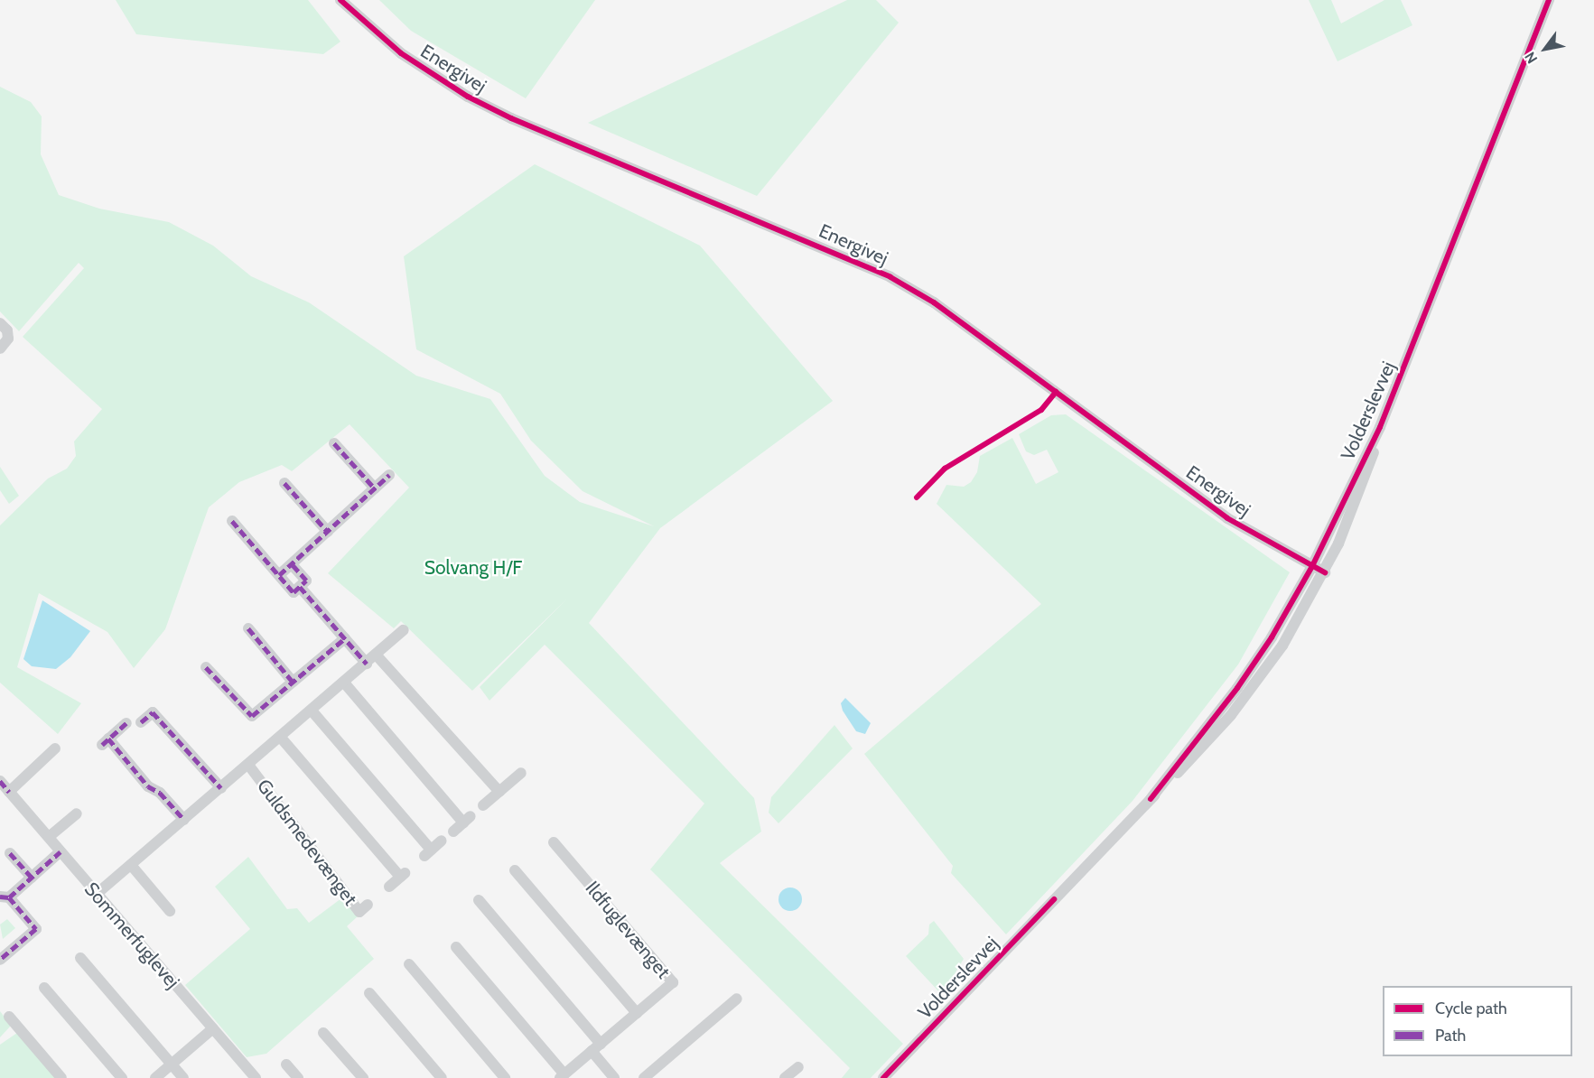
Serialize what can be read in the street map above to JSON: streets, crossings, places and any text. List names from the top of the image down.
{
  "streets": {
    "street": [
      "Energivej",
      "Volderslevvej",
      "Guldsmedevænget",
      "Ildfuglevænget",
      "Sommerfuglevej"
    ]
  },
  "crossings": [
    ["Energivej", "Volderslevvej"],
    ["Guldsmedevænget", "Sommerfuglevej"]
  ],
  "parks": ["Solvang H/F"],
  "legend": ["Cycle path", "Path"],
  "north": "bottom left"
}
